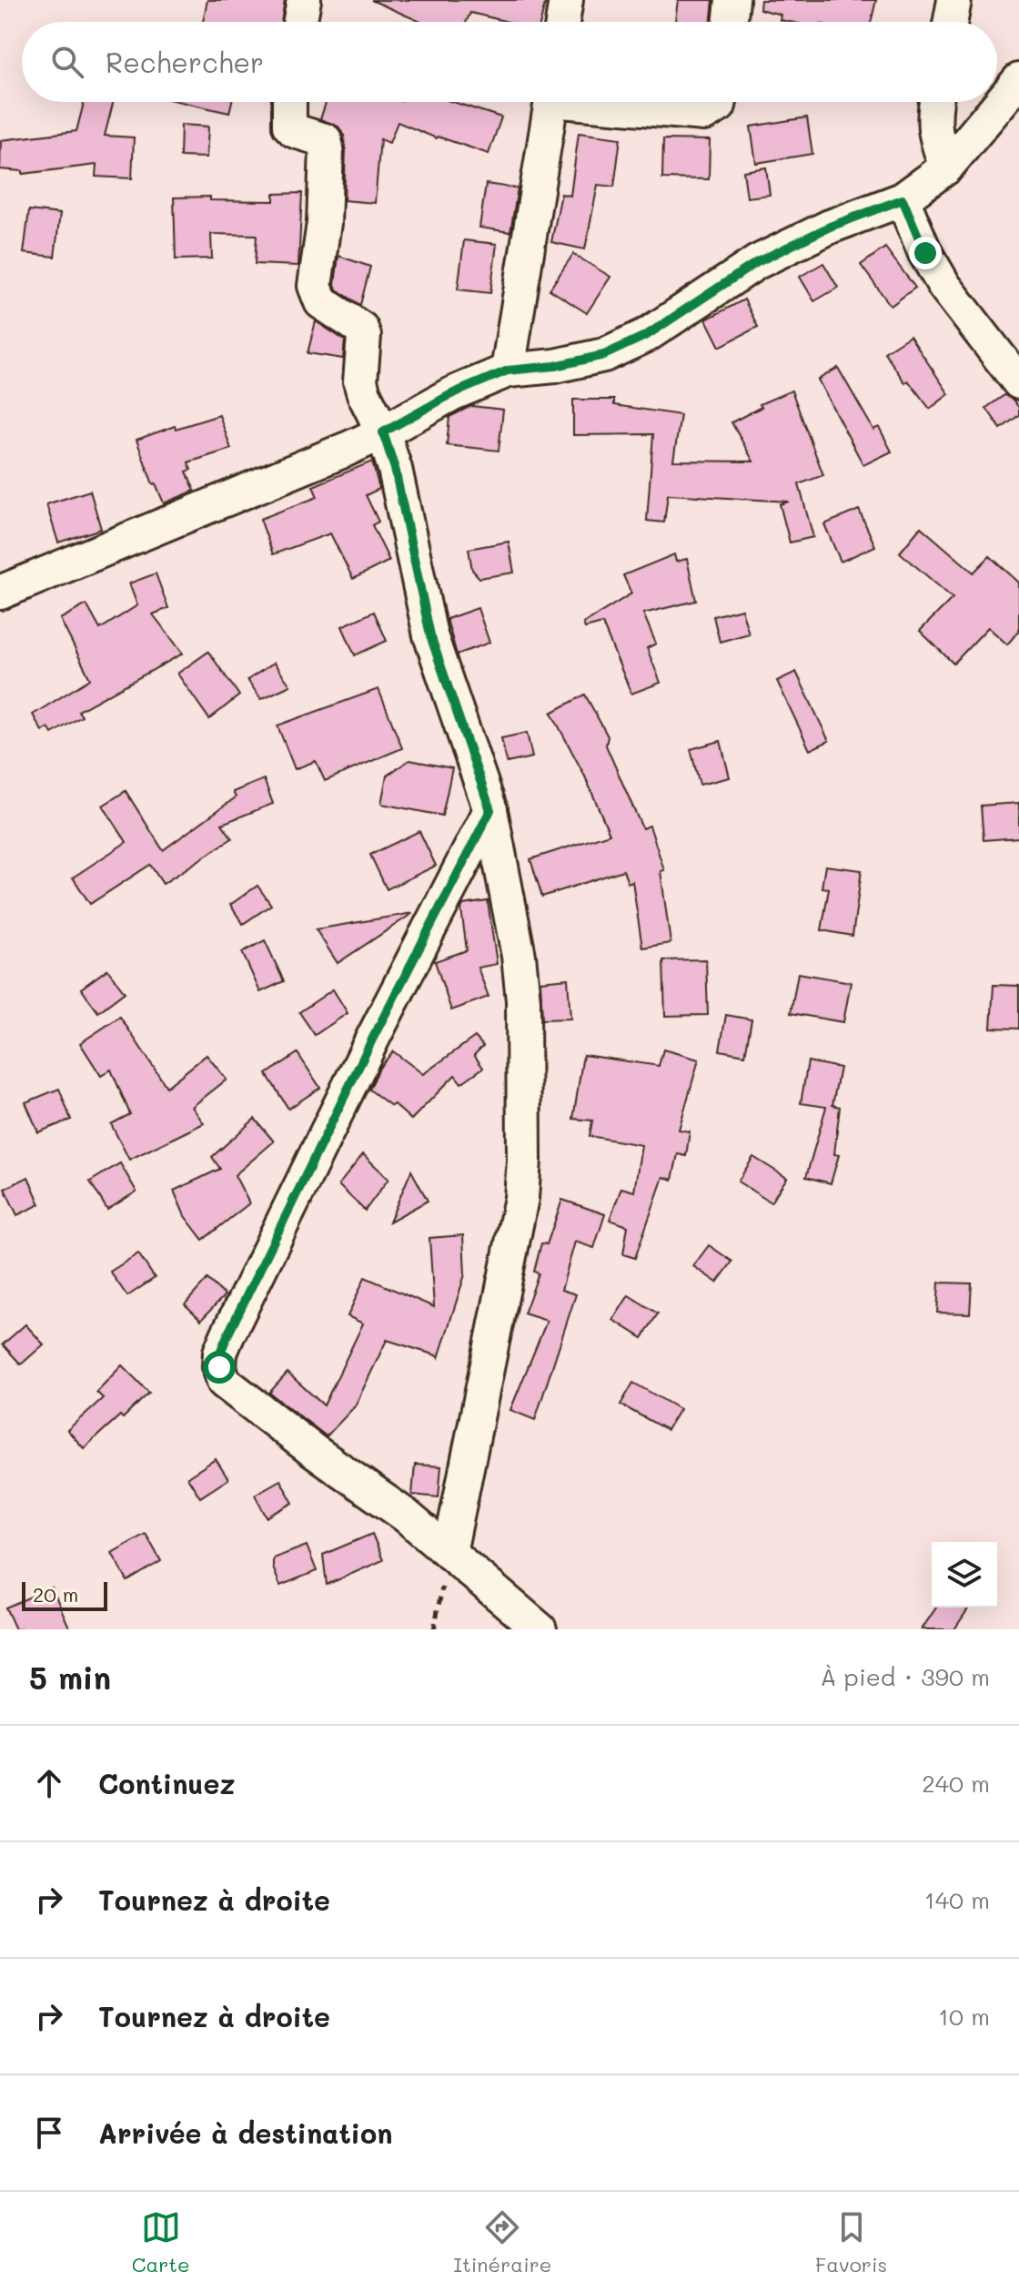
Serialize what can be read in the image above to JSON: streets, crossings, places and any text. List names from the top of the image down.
{
  "scale_bar": "20 m",
  "page": {
    "search": "Rechercher",
    "scale": "20 m",
    "heading": ["5 min", "À pied · 390 m"],
    "list": [
      ["Continuez", "240 m"],
      ["Tournez à droite", "140 m"],
      ["Tournez à droite", "10 m"],
      "Arrivée à destination"
    ],
    "nav": ["Carte", "Itinéraire", "Favoris"]
  }
}
